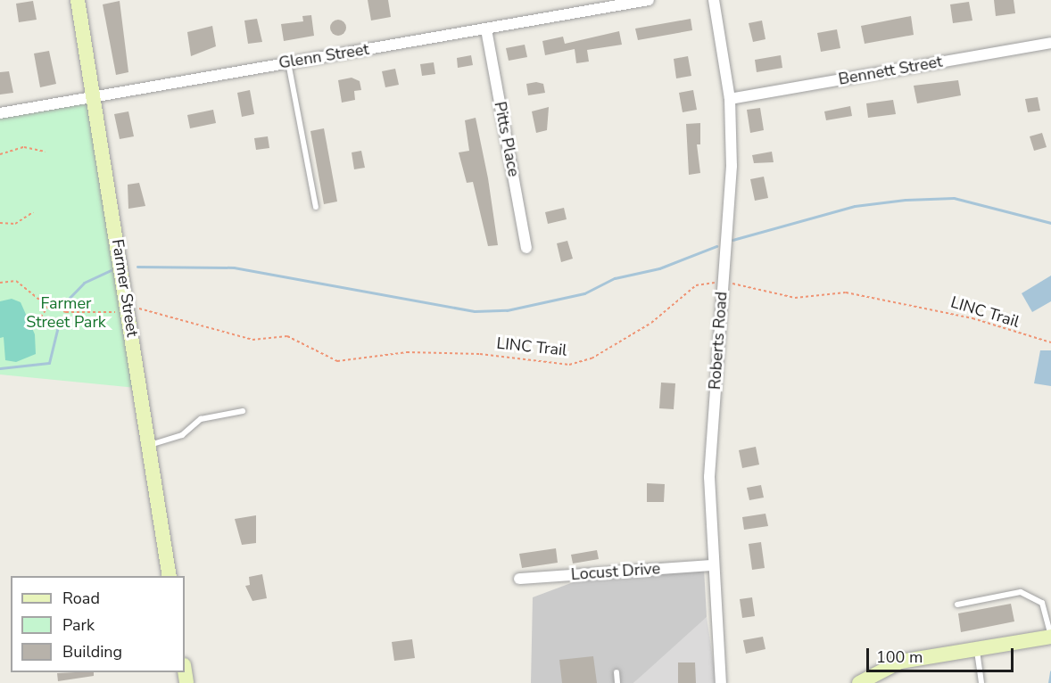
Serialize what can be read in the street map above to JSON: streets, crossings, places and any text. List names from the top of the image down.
{
  "streets": {
    "street": [
      "Glenn Street",
      "Bennett Street",
      "Pitts Place",
      "Farmer Street",
      "Roberts Road",
      "Locust Drive"
    ],
    "path": ["LINC Trail"]
  },
  "crossings": [
    ["Glenn Street", "Pitts Place"],
    ["Glenn Street", "Farmer Street"],
    ["Bennett Street", "Roberts Road"],
    ["Farmer Street", "LINC Trail"],
    ["LINC Trail", "Roberts Road"],
    ["Roberts Road", "Locust Drive"]
  ],
  "parks": ["Farmer Street Park"],
  "legend": ["Road", "Park", "Building"],
  "scale_bar": "100 m"
}
